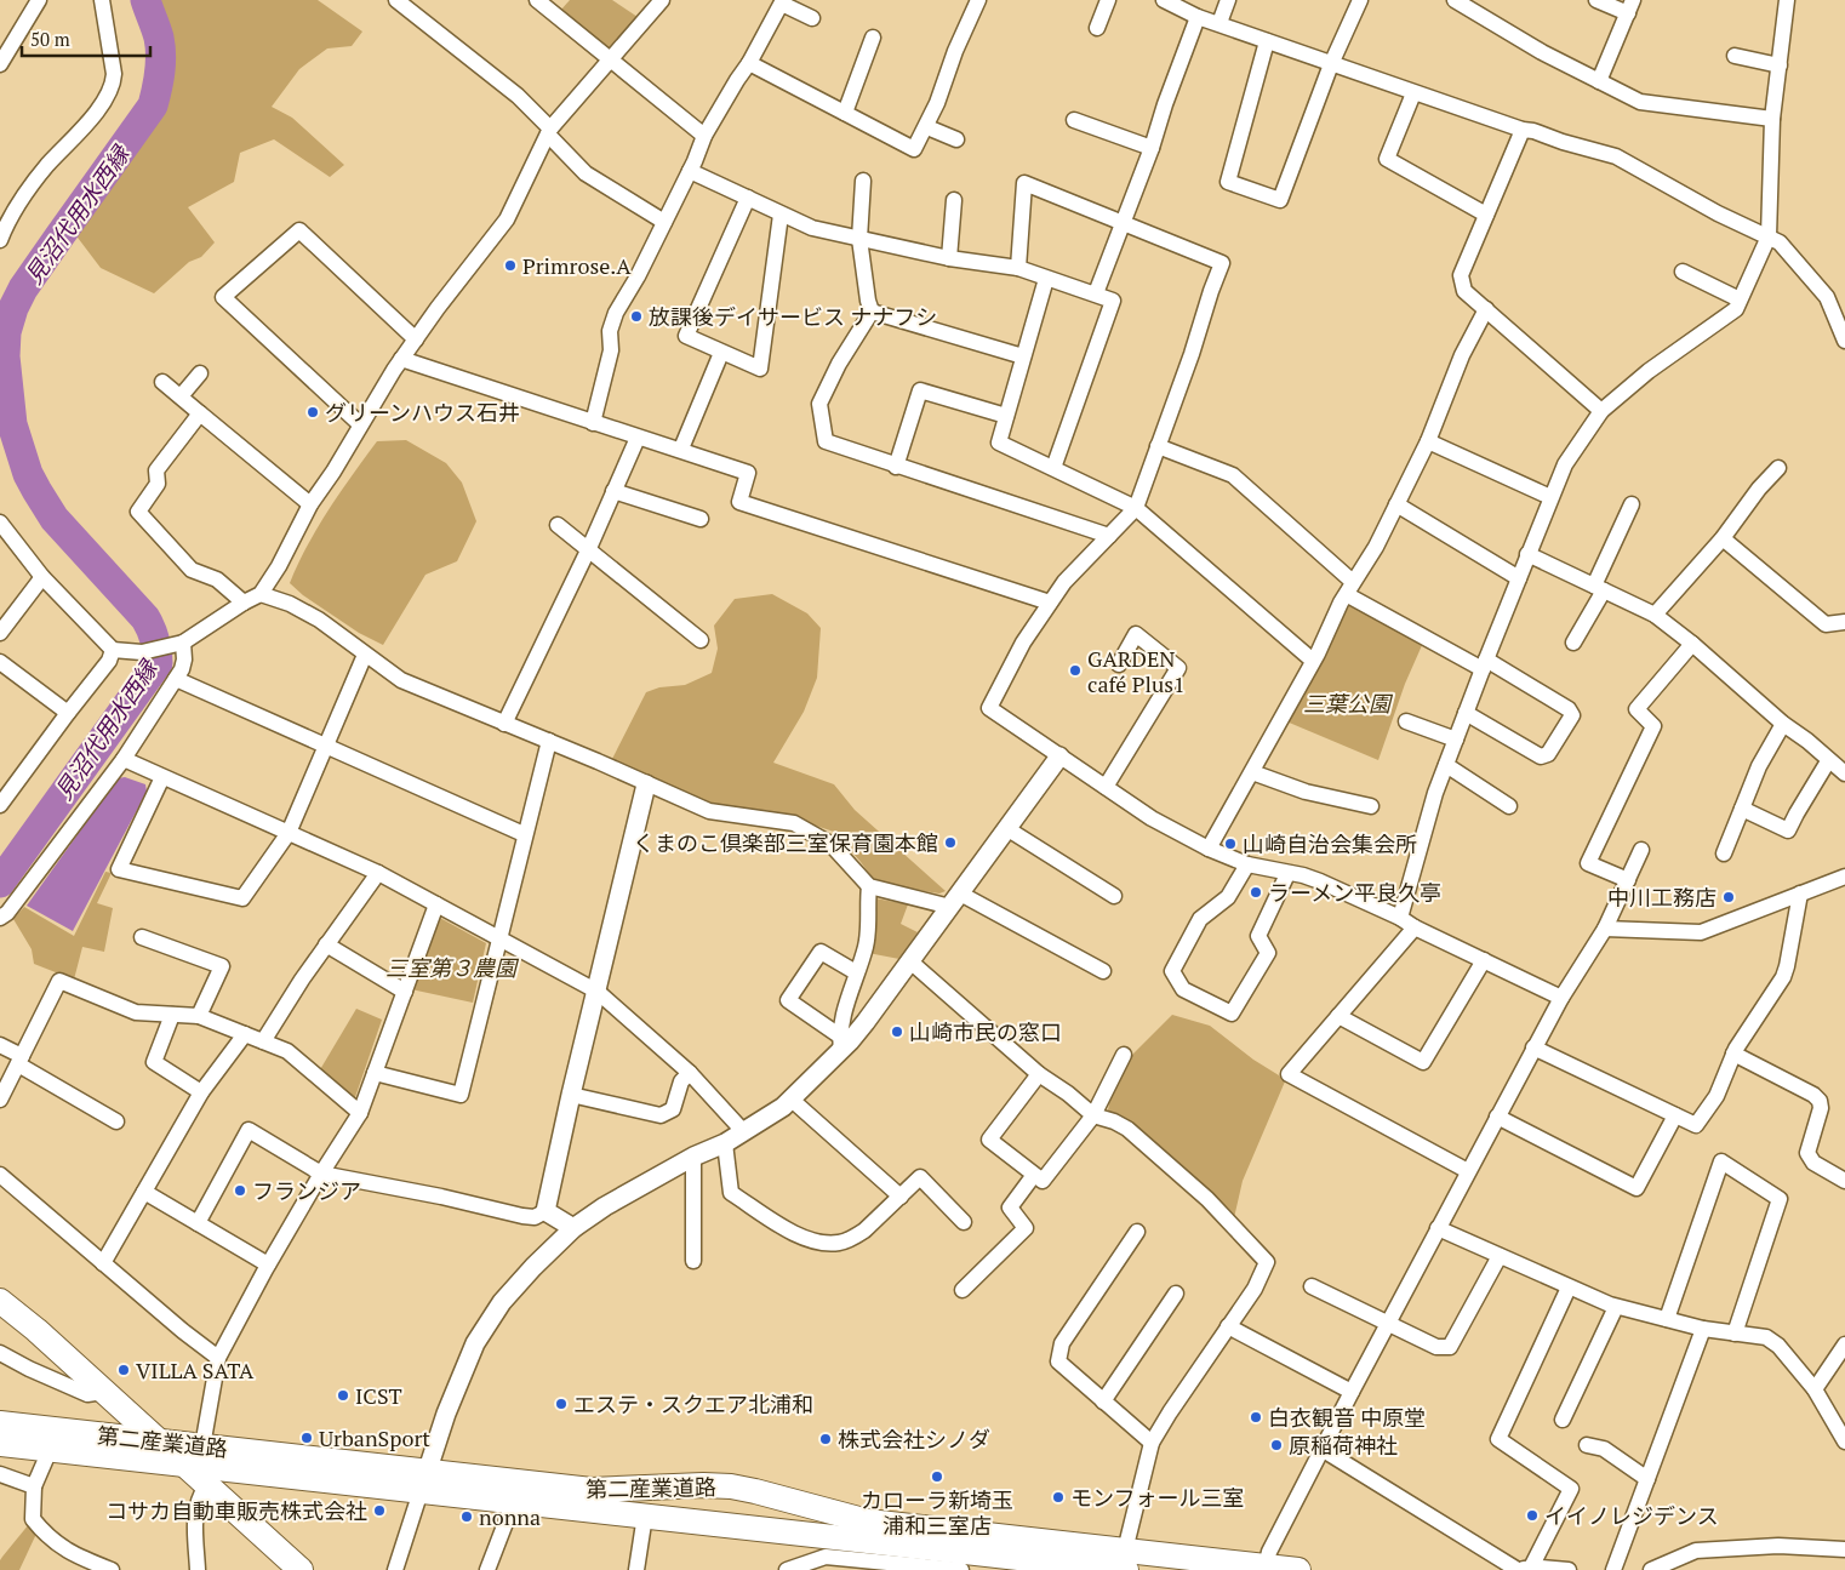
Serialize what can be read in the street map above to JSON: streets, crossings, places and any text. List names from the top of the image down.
{
  "streets": {
    "main road": ["第二産業道路"]
  },
  "water": ["見沼代用水西縁"],
  "parks": ["三葉公園", "三室第３農園"],
  "places": [
    "Primrose.A",
    "放課後デイサービス ナナフシ",
    "グリーンハウス石井",
    "GARDEN café Plus1",
    "くまのこ倶楽部三室保育園本館",
    "山崎自治会集会所",
    "ラーメン平良久亭",
    "中川工務店",
    "山崎市民の窓口",
    "フランジア",
    "VILLA SATA",
    "ICST",
    "エステ・スクエア北浦和",
    "白衣観音 中原堂",
    "UrbanSport",
    "株式会社シノダ",
    "原稲荷神社",
    "カローラ新埼玉 浦和三室店",
    "モンフォール三室",
    "コサカ自動車販売株式会社",
    "イイノレジデンス",
    "nonna"
  ],
  "scale_bar": "50 m"
}
